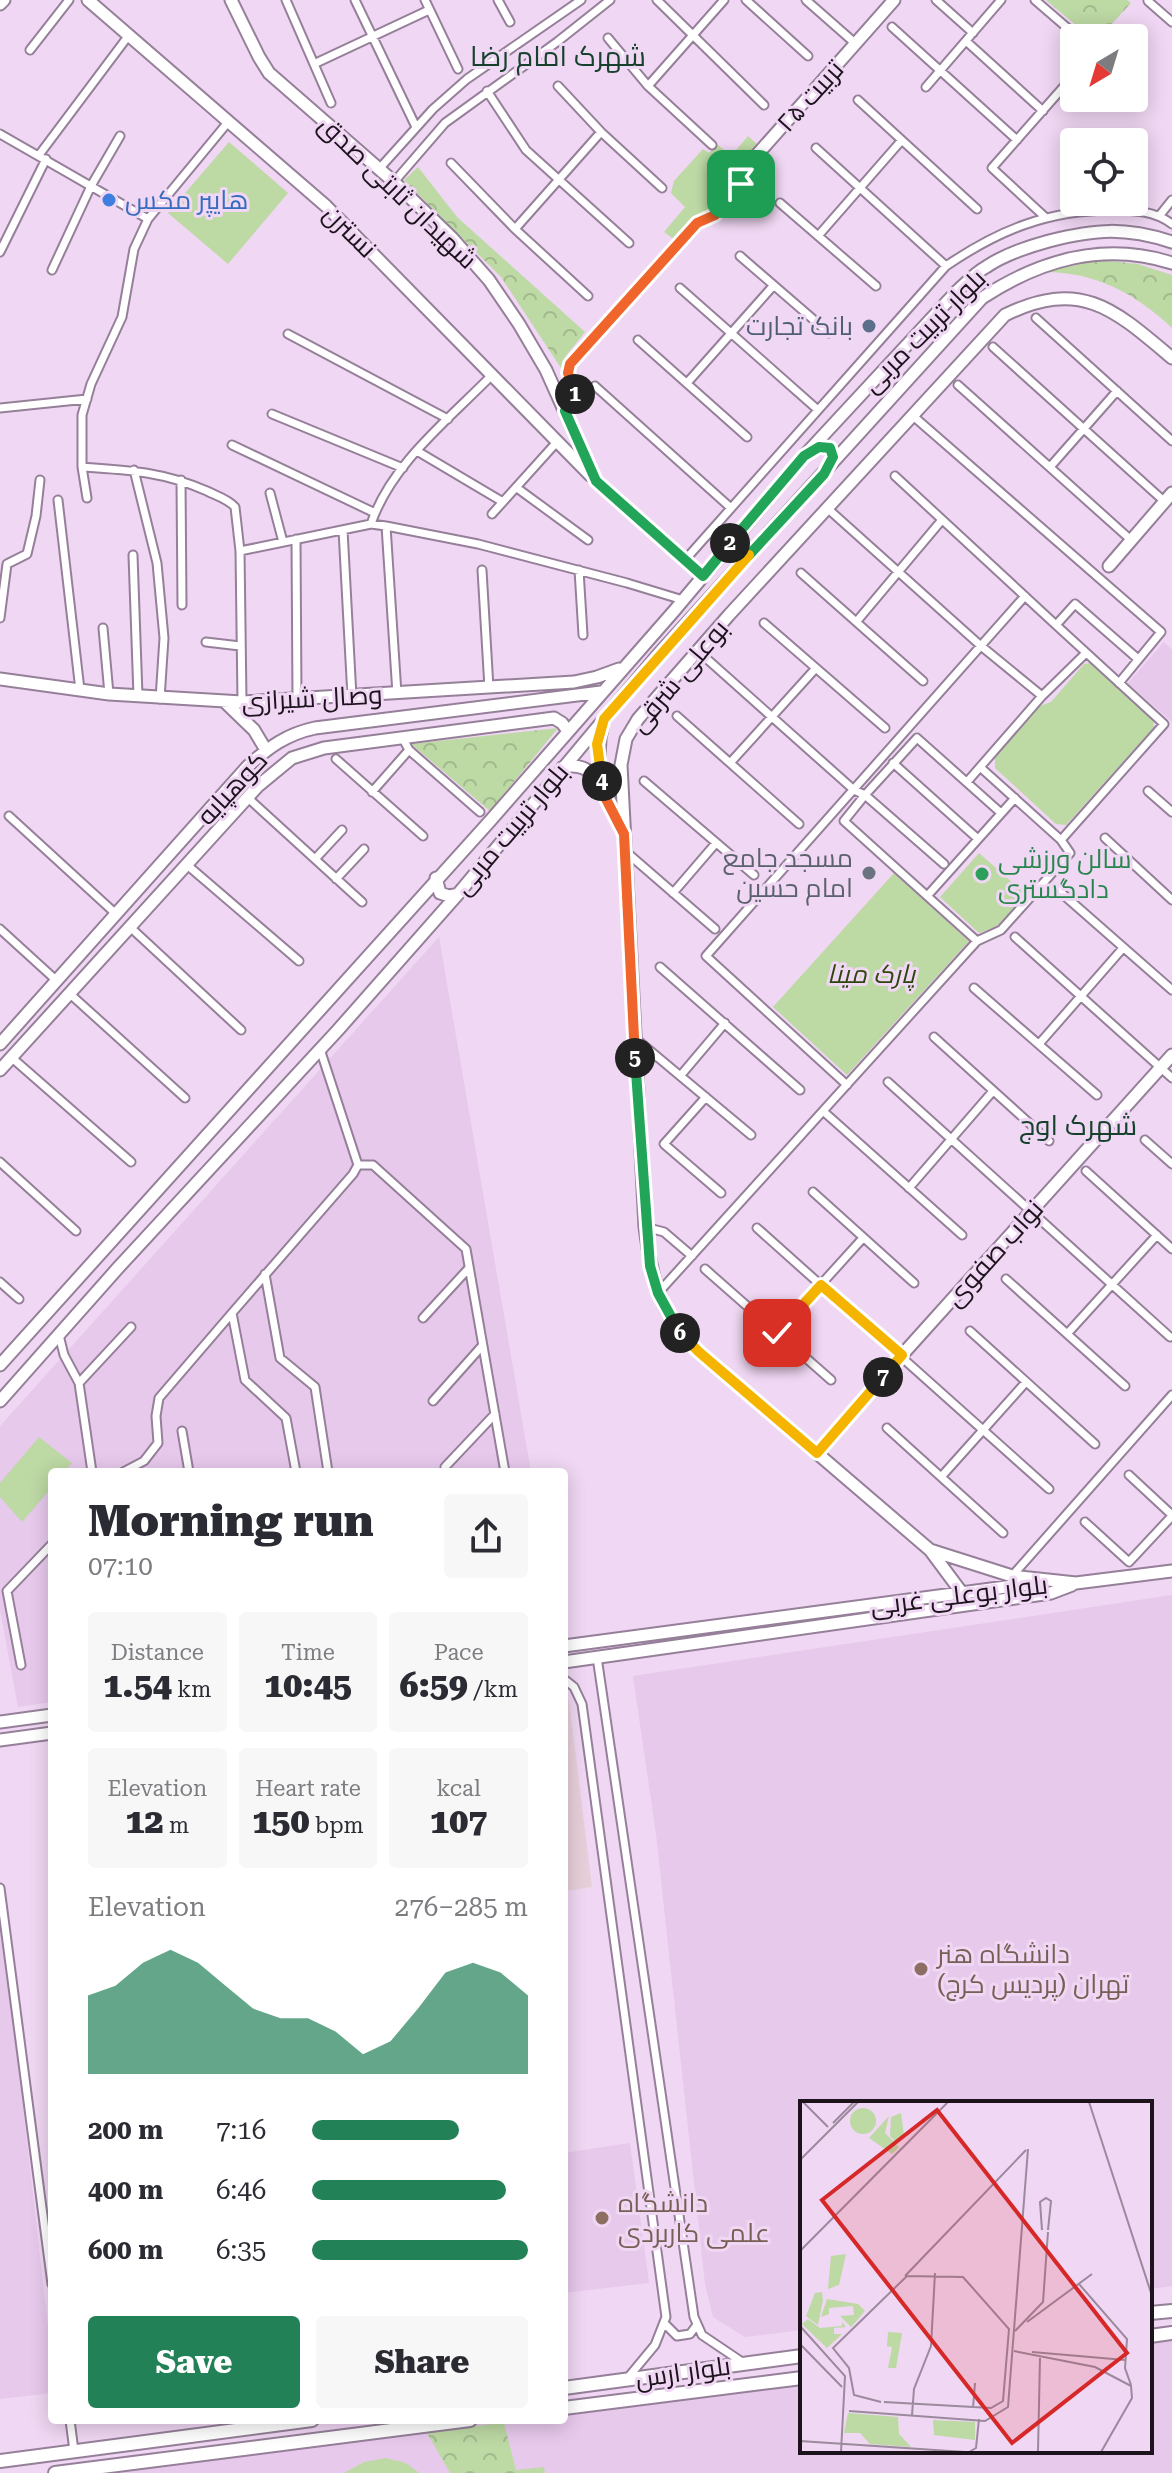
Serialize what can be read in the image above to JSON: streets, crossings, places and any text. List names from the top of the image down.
{
  "streets": {
    "main road": [
      "تربیت ۲۵",
      "شهیدان ثابتی صدق",
      "نسترن",
      "بلوار تربیت مربی",
      "بوعلی شرقی",
      "وصال شیرازی",
      "کوهپایه",
      "نواب صفوی",
      "بلوار بوعلی غربی",
      "بلوار ارس"
    ]
  },
  "crossings": [
    ["تربیت ۲۵", "شهیدان ثابتی صدق"],
    ["شهیدان ثابتی صدق", "نسترن"],
    ["شهیدان ثابتی صدق", "بلوار تربیت مربی"],
    ["بلوار تربیت مربی", "وصال شیرازی"],
    ["بلوار تربیت مربی", "کوهپایه"],
    ["بوعلی شرقی", "نواب صفوی"]
  ],
  "districts": ["شهرک امام رضا", "شهرک اوج"],
  "parks": ["پارک مینا"],
  "places": [
    "هایپر مکس",
    "بانک تجارت",
    "مسجد جامع امام حسین",
    "سالن ورزشی دادگستری",
    "دانشگاه هنر تهران (پردیس کرج)",
    "دانشگاه علمی کاربردی"
  ],
  "north": "bottom left",
  "page": {
    "pins": [
      "1",
      "2",
      "4",
      "5",
      "6",
      "7"
    ],
    "heading": ["Morning run", "07:10"],
    "stats": [
      ["Distance", "1.54 km"],
      ["Time", "10:45"],
      ["Pace", "6:59 /km"],
      ["Elevation", "12 m"],
      ["Heart rate", "150 bpm"],
      ["kcal", "107"]
    ],
    "chart": ["Elevation", "276–285 m"],
    "list": [
      {
        "name": "200 m",
        "note": "7:16"
      },
      {
        "name": "400 m",
        "note": "6:46"
      },
      {
        "name": "600 m",
        "note": "6:35"
      }
    ],
    "buttons": ["Save", "Share"]
  }
}
